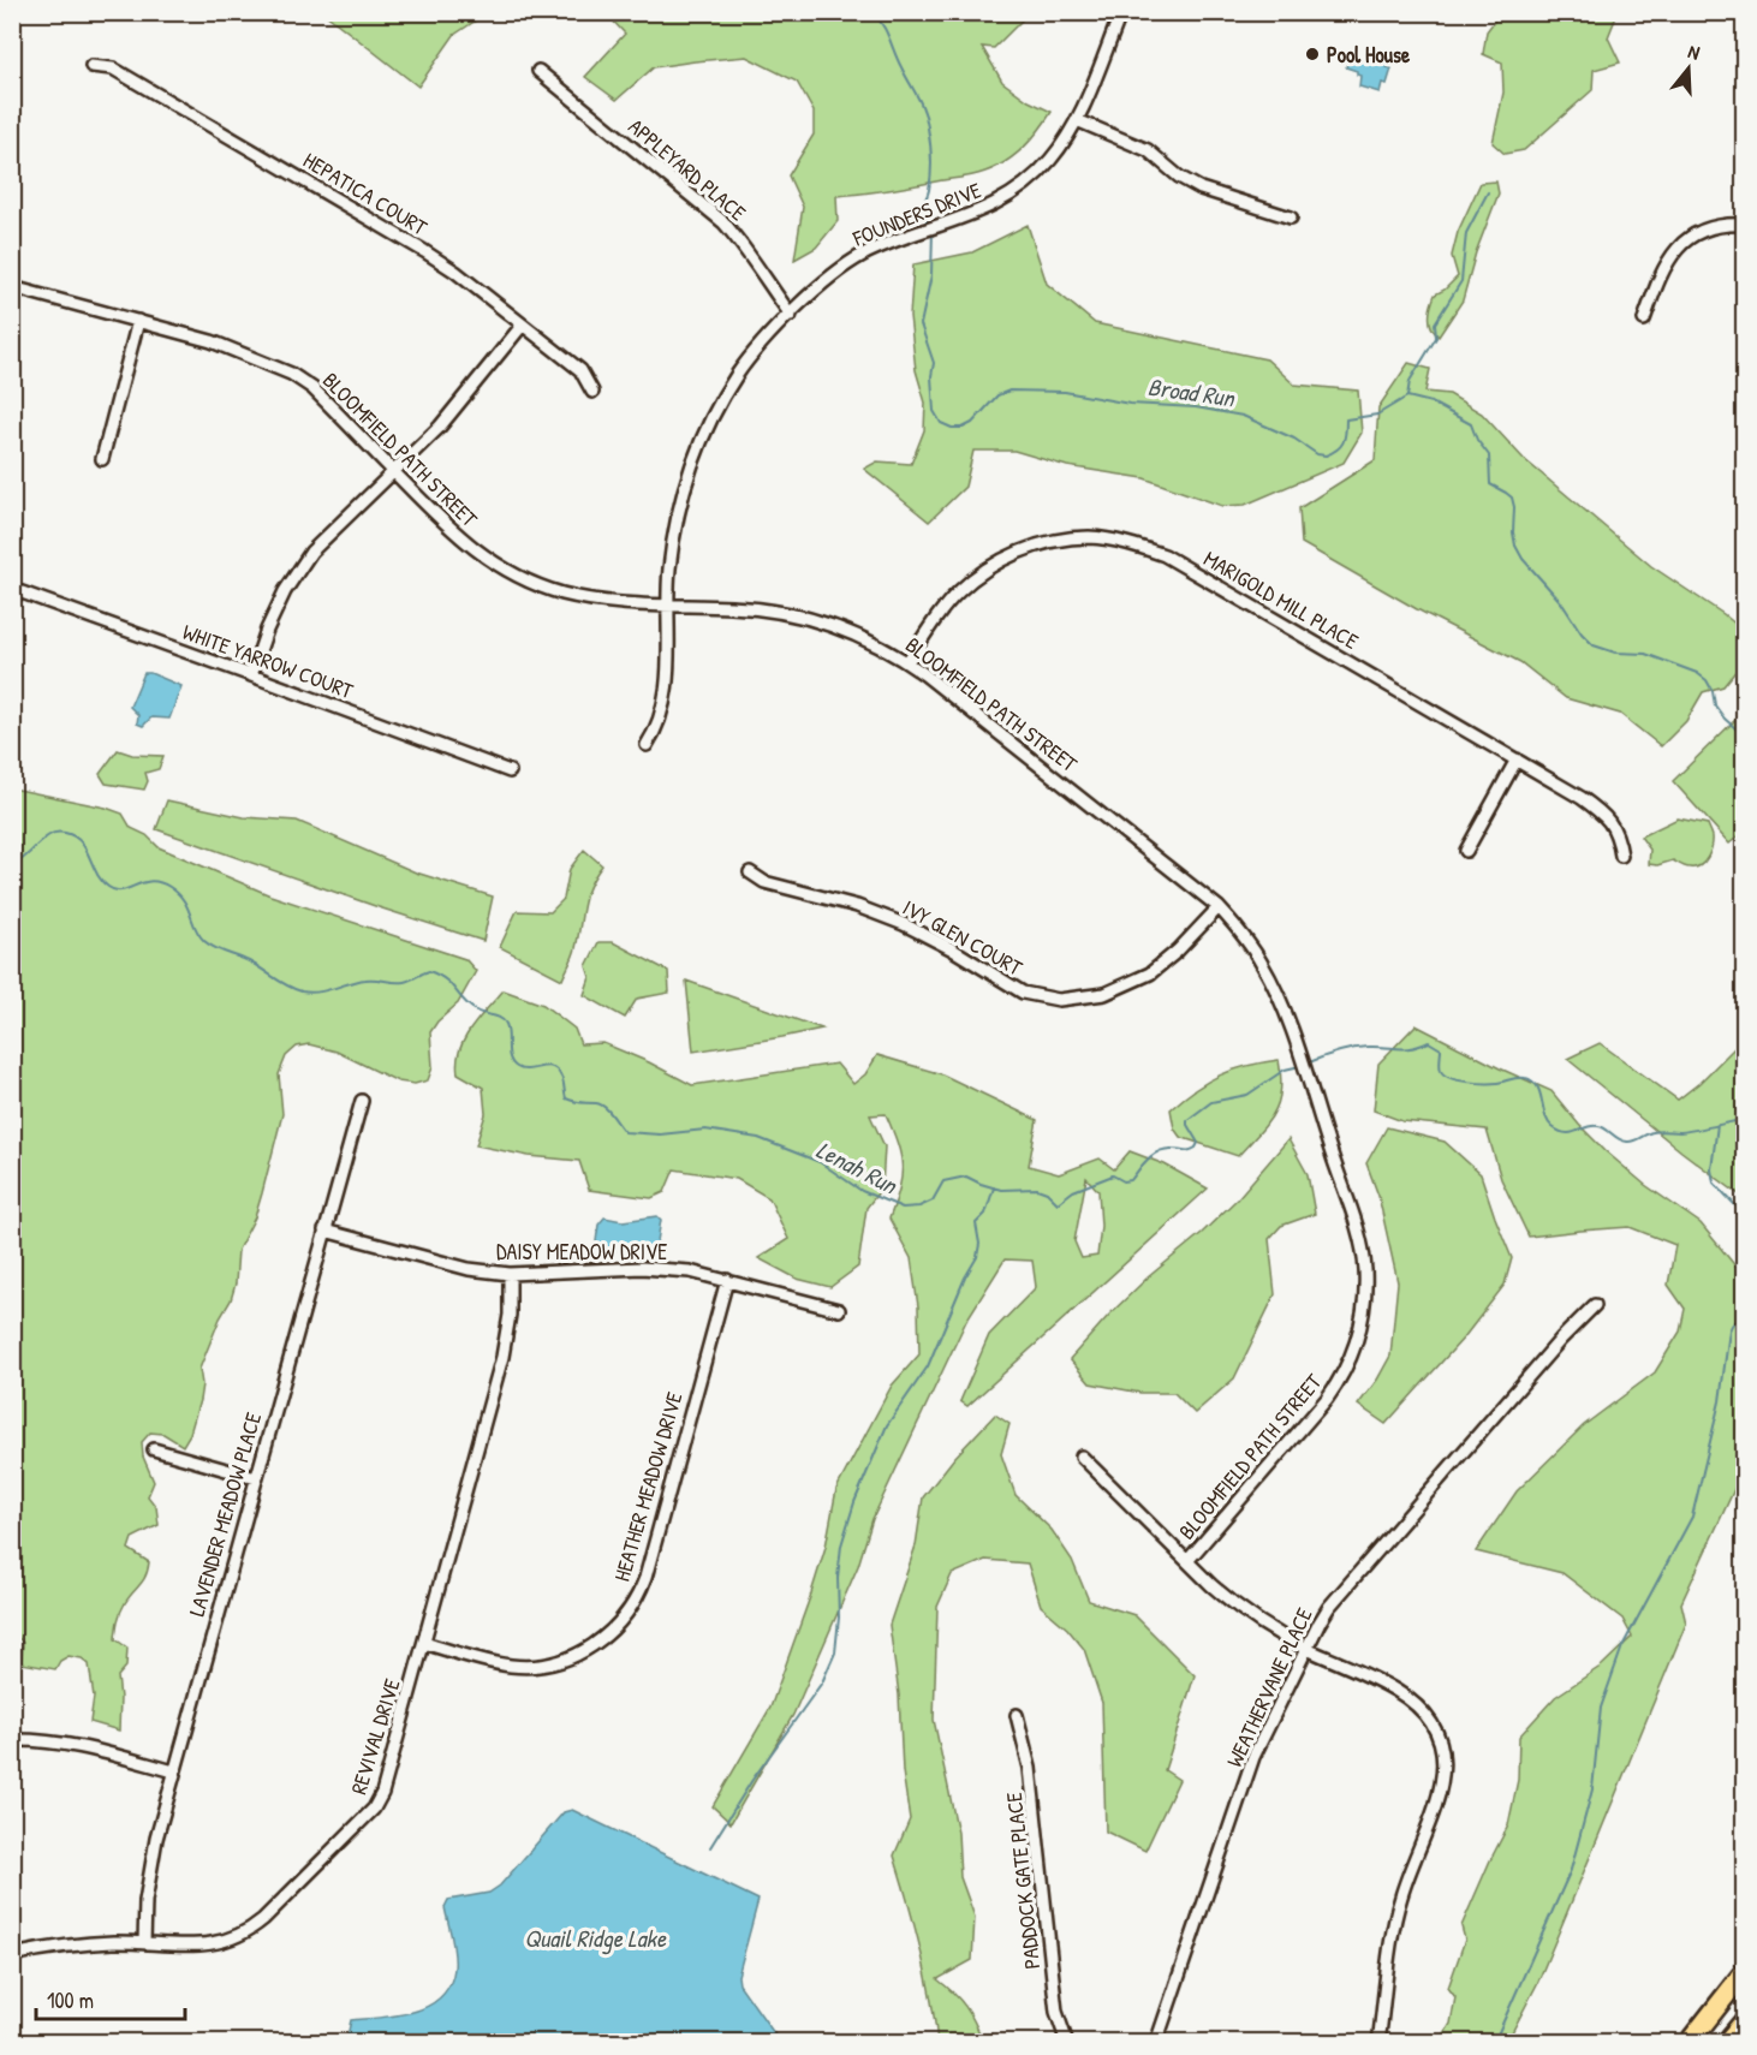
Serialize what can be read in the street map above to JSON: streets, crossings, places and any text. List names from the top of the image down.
{
  "streets": {
    "street": [
      "APPLEYARD PLACE",
      "HEPATICA COURT",
      "FOUNDERS DRIVE",
      "BLOOMFIELD PATH STREET",
      "MARIGOLD MILL PLACE",
      "WHITE YARROW COURT",
      "IVY GLEN COURT",
      "DAISY MEADOW DRIVE",
      "HEATHER MEADOW DRIVE",
      "LAVENDER MEADOW PLACE",
      "WEATHERVANE PLACE",
      "REVIVAL DRIVE",
      "PADDOCK GATE PLACE"
    ]
  },
  "crossings": [
    ["APPLEYARD PLACE", "FOUNDERS DRIVE"],
    ["FOUNDERS DRIVE", "BLOOMFIELD PATH STREET"],
    ["BLOOMFIELD PATH STREET", "MARIGOLD MILL PLACE"],
    ["BLOOMFIELD PATH STREET", "IVY GLEN COURT"],
    ["DAISY MEADOW DRIVE", "HEATHER MEADOW DRIVE"],
    ["DAISY MEADOW DRIVE", "LAVENDER MEADOW PLACE"],
    ["DAISY MEADOW DRIVE", "REVIVAL DRIVE"],
    ["HEATHER MEADOW DRIVE", "REVIVAL DRIVE"],
    ["LAVENDER MEADOW PLACE", "REVIVAL DRIVE"]
  ],
  "water": ["Broad Run", "Lenah Run", "Quail Ridge Lake"],
  "places": ["Pool House"],
  "scale_bar": "100 m",
  "north": "top"
}
